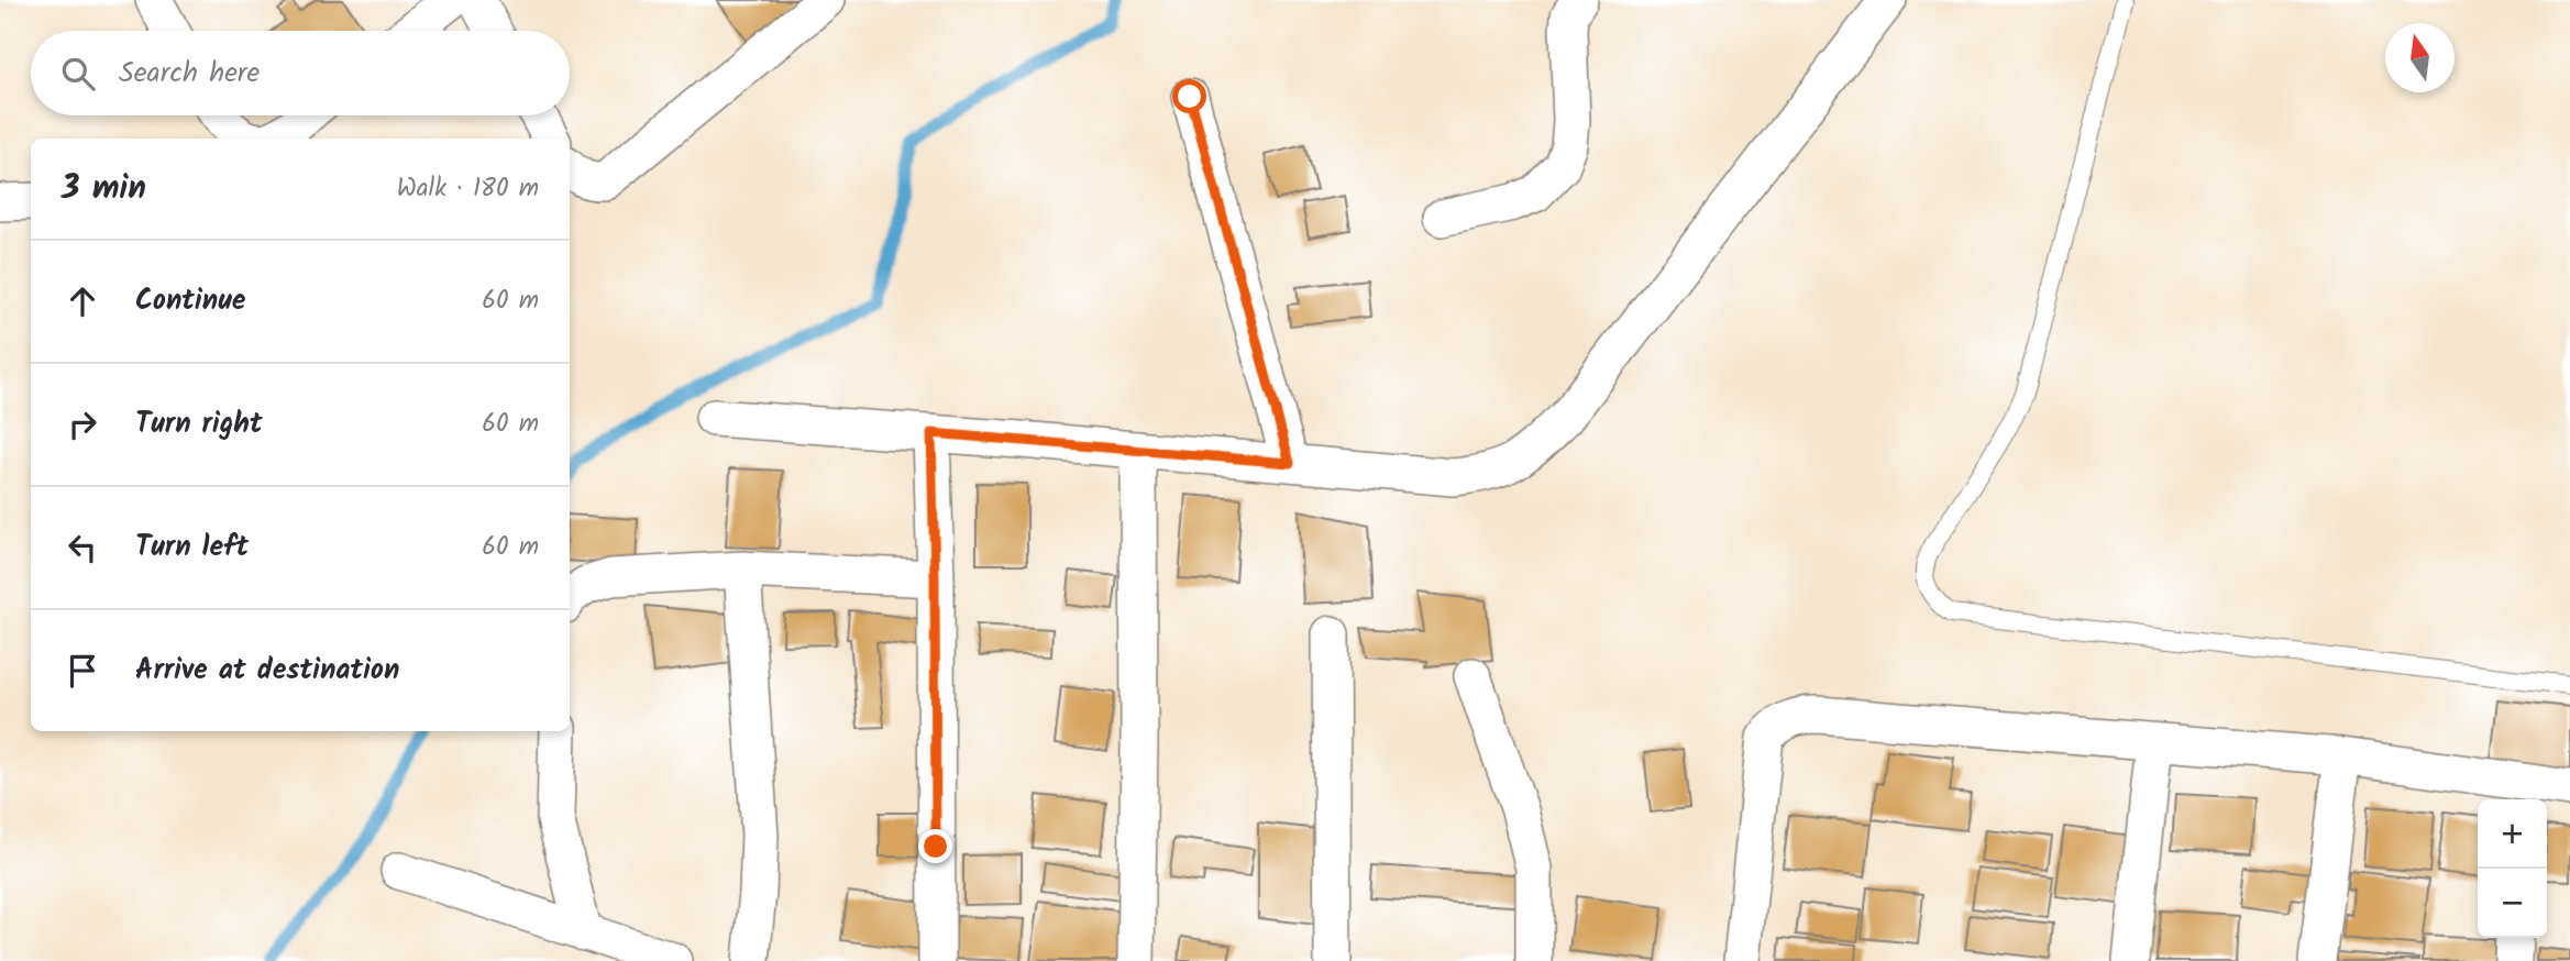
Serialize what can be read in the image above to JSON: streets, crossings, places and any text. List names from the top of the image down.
{
  "north": "top",
  "page": {
    "search": "Search here",
    "heading": ["3 min", "Walk · 180 m"],
    "list": [
      ["Continue", "60 m"],
      ["Turn right", "60 m"],
      ["Turn left", "60 m"],
      "Arrive at destination"
    ],
    "map_buttons": ["+", "−"]
  }
}
